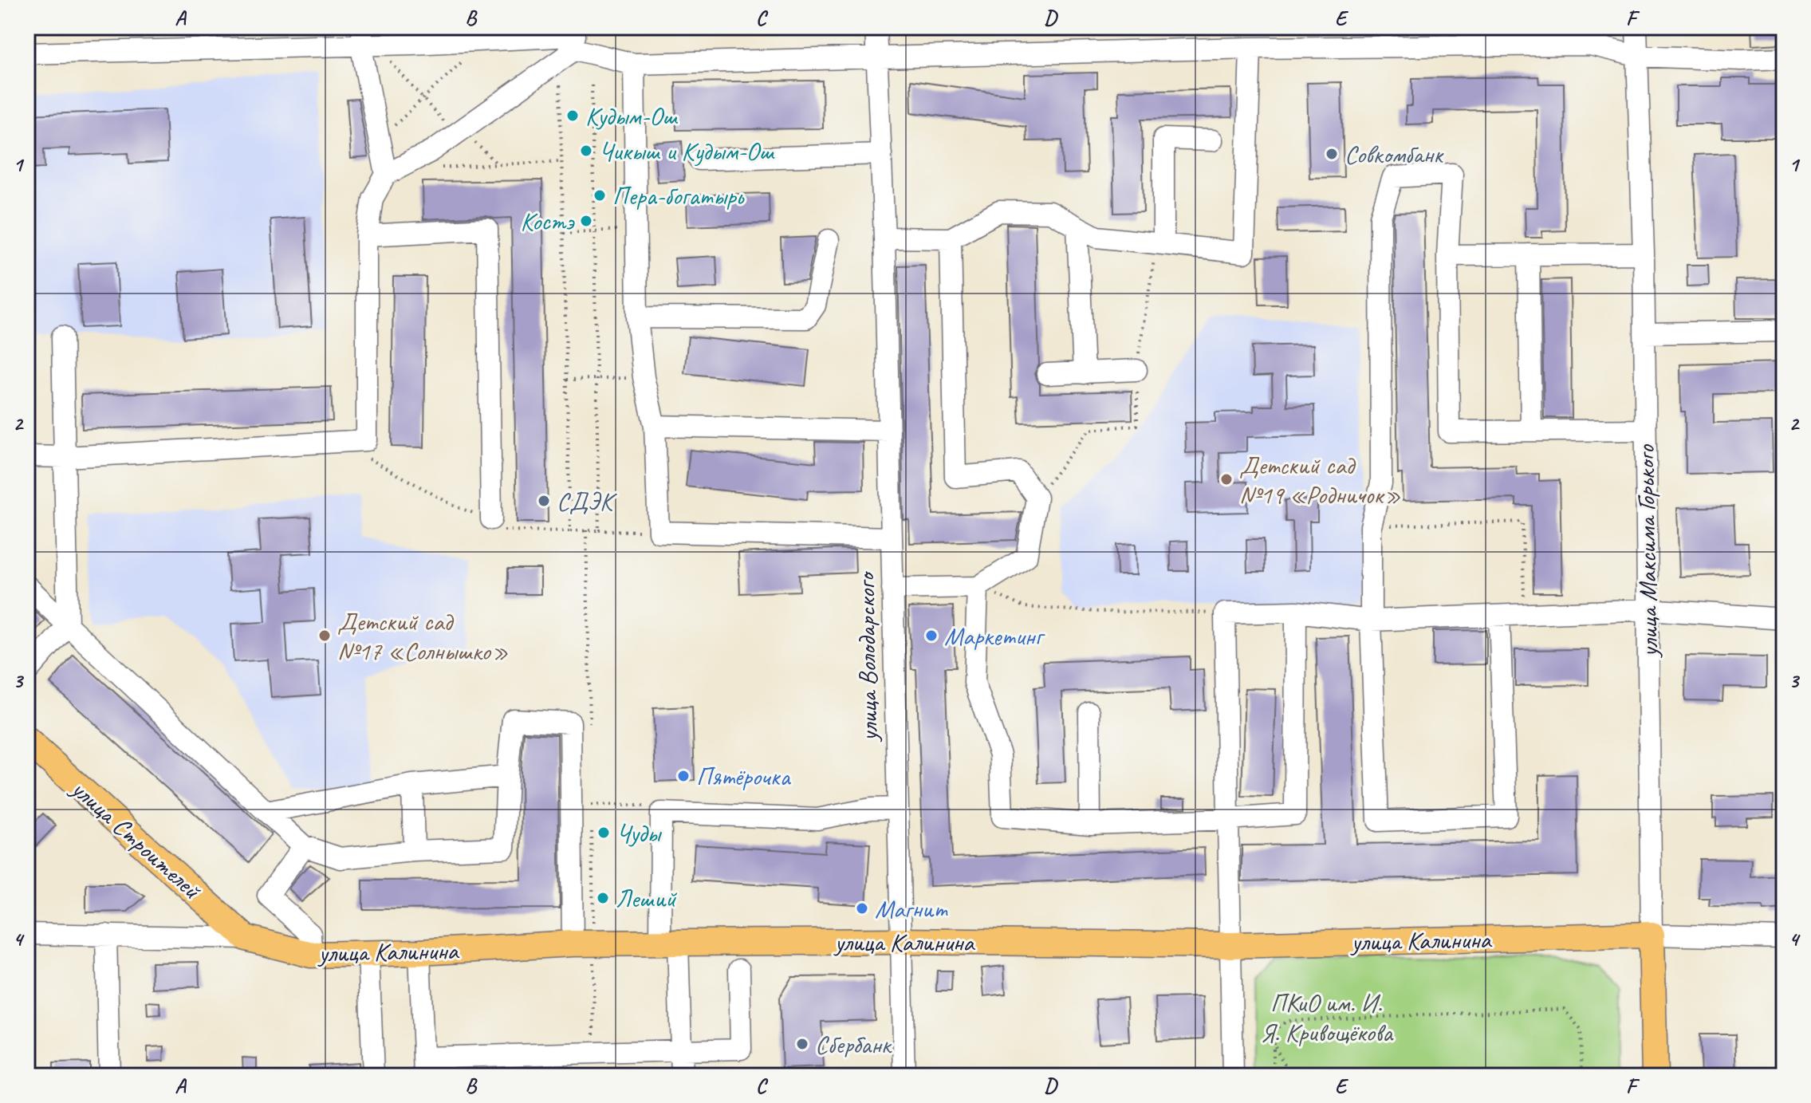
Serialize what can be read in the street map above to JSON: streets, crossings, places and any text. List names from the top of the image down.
{
  "streets": {
    "main road": ["улица Максима Горького", "улица Строителей", "улица Калинина"],
    "street": ["улица Володарского"]
  },
  "crossings": [
    ["улица Максима Горького", "улица Калинина"],
    ["улица Володарского", "улица Калинина"],
    ["улица Строителей", "улица Калинина"]
  ],
  "parks": ["ПКиО им. И. Я. Кривощёкова"],
  "places": [
    "Кудым-Ош",
    "Чикыш и Кудым-Ош",
    "Совкомбанк",
    "Пера-богатырь",
    "Костэ",
    "Детский сад №19 «Родничок»",
    "СДЭК",
    "Детский сад №17 «Солнышко»",
    "Маркетинг",
    "Пятёрочка",
    "Чуды",
    "Леший",
    "Магнит",
    "Сбербанк"
  ],
  "grid": {
    "columns": [
      "A",
      "B",
      "C",
      "D",
      "E",
      "F"
    ],
    "rows": [
      "1",
      "2",
      "3",
      "4"
    ]
  }
}
